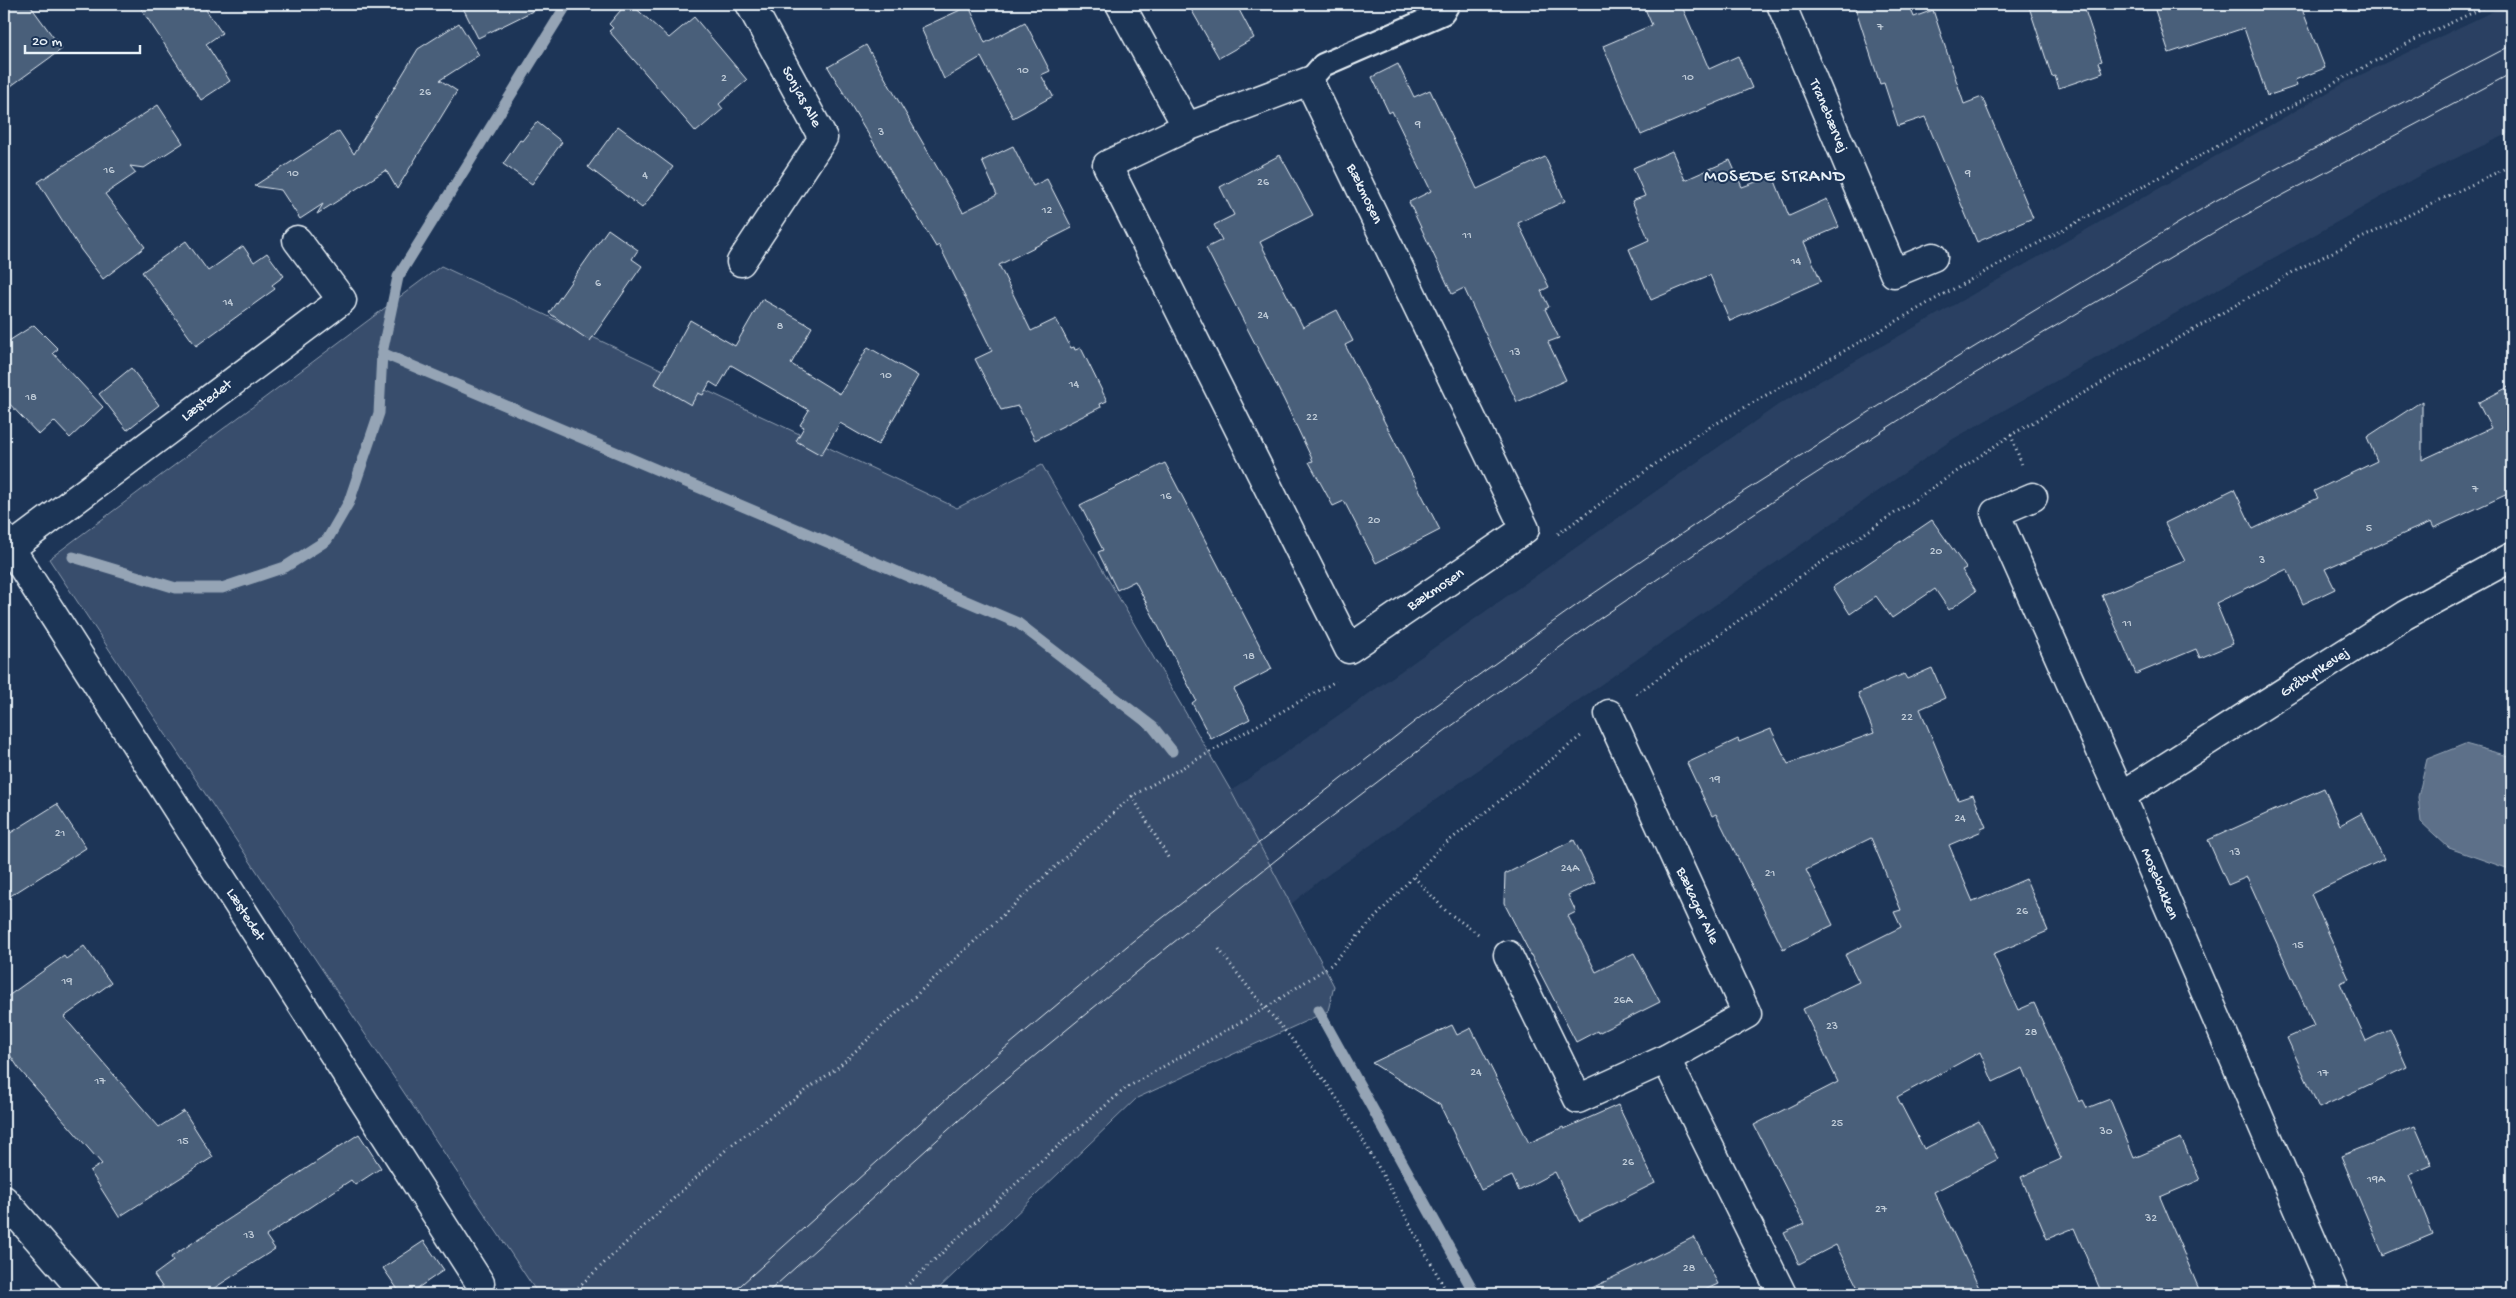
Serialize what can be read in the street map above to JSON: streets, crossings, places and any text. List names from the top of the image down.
{
  "streets": {
    "street": [
      "Sonjas Alle",
      "Tranebærvej",
      "Bækmosen",
      "Læstedet",
      "Gråbynkevej",
      "Mosebakken",
      "Bækager Alle"
    ]
  },
  "crossings": [
    ["Gråbynkevej", "Mosebakken"]
  ],
  "districts": ["MOSEDE STRAND"],
  "house_numbers": [
    "7",
    "10",
    "10",
    "2",
    "26",
    "9",
    "3",
    "16",
    "10",
    "9",
    "4",
    "26",
    "12",
    "11",
    "14",
    "6",
    "14",
    "24",
    "8",
    "13",
    "10",
    "14",
    "18",
    "22",
    "7",
    "16",
    "20",
    "5",
    "20",
    "3",
    "11",
    "18",
    "22",
    "19",
    "24",
    "21",
    "13",
    "24A",
    "21",
    "26",
    "15",
    "19",
    "26A",
    "23",
    "28",
    "24",
    "17",
    "17",
    "25",
    "30",
    "15",
    "26",
    "19A",
    "27",
    "32",
    "13",
    "28"
  ],
  "scale_bar": "20 m"
}
